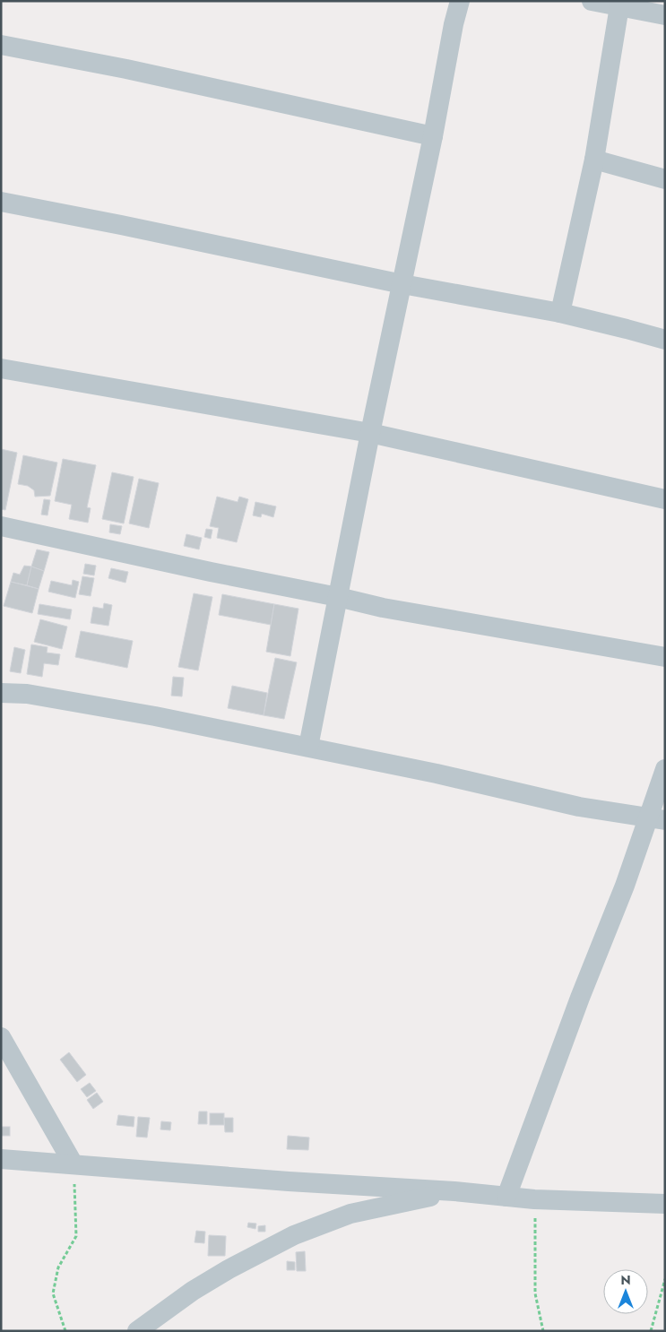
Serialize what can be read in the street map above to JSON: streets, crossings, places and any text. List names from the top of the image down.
{
  "north": "top"
}
